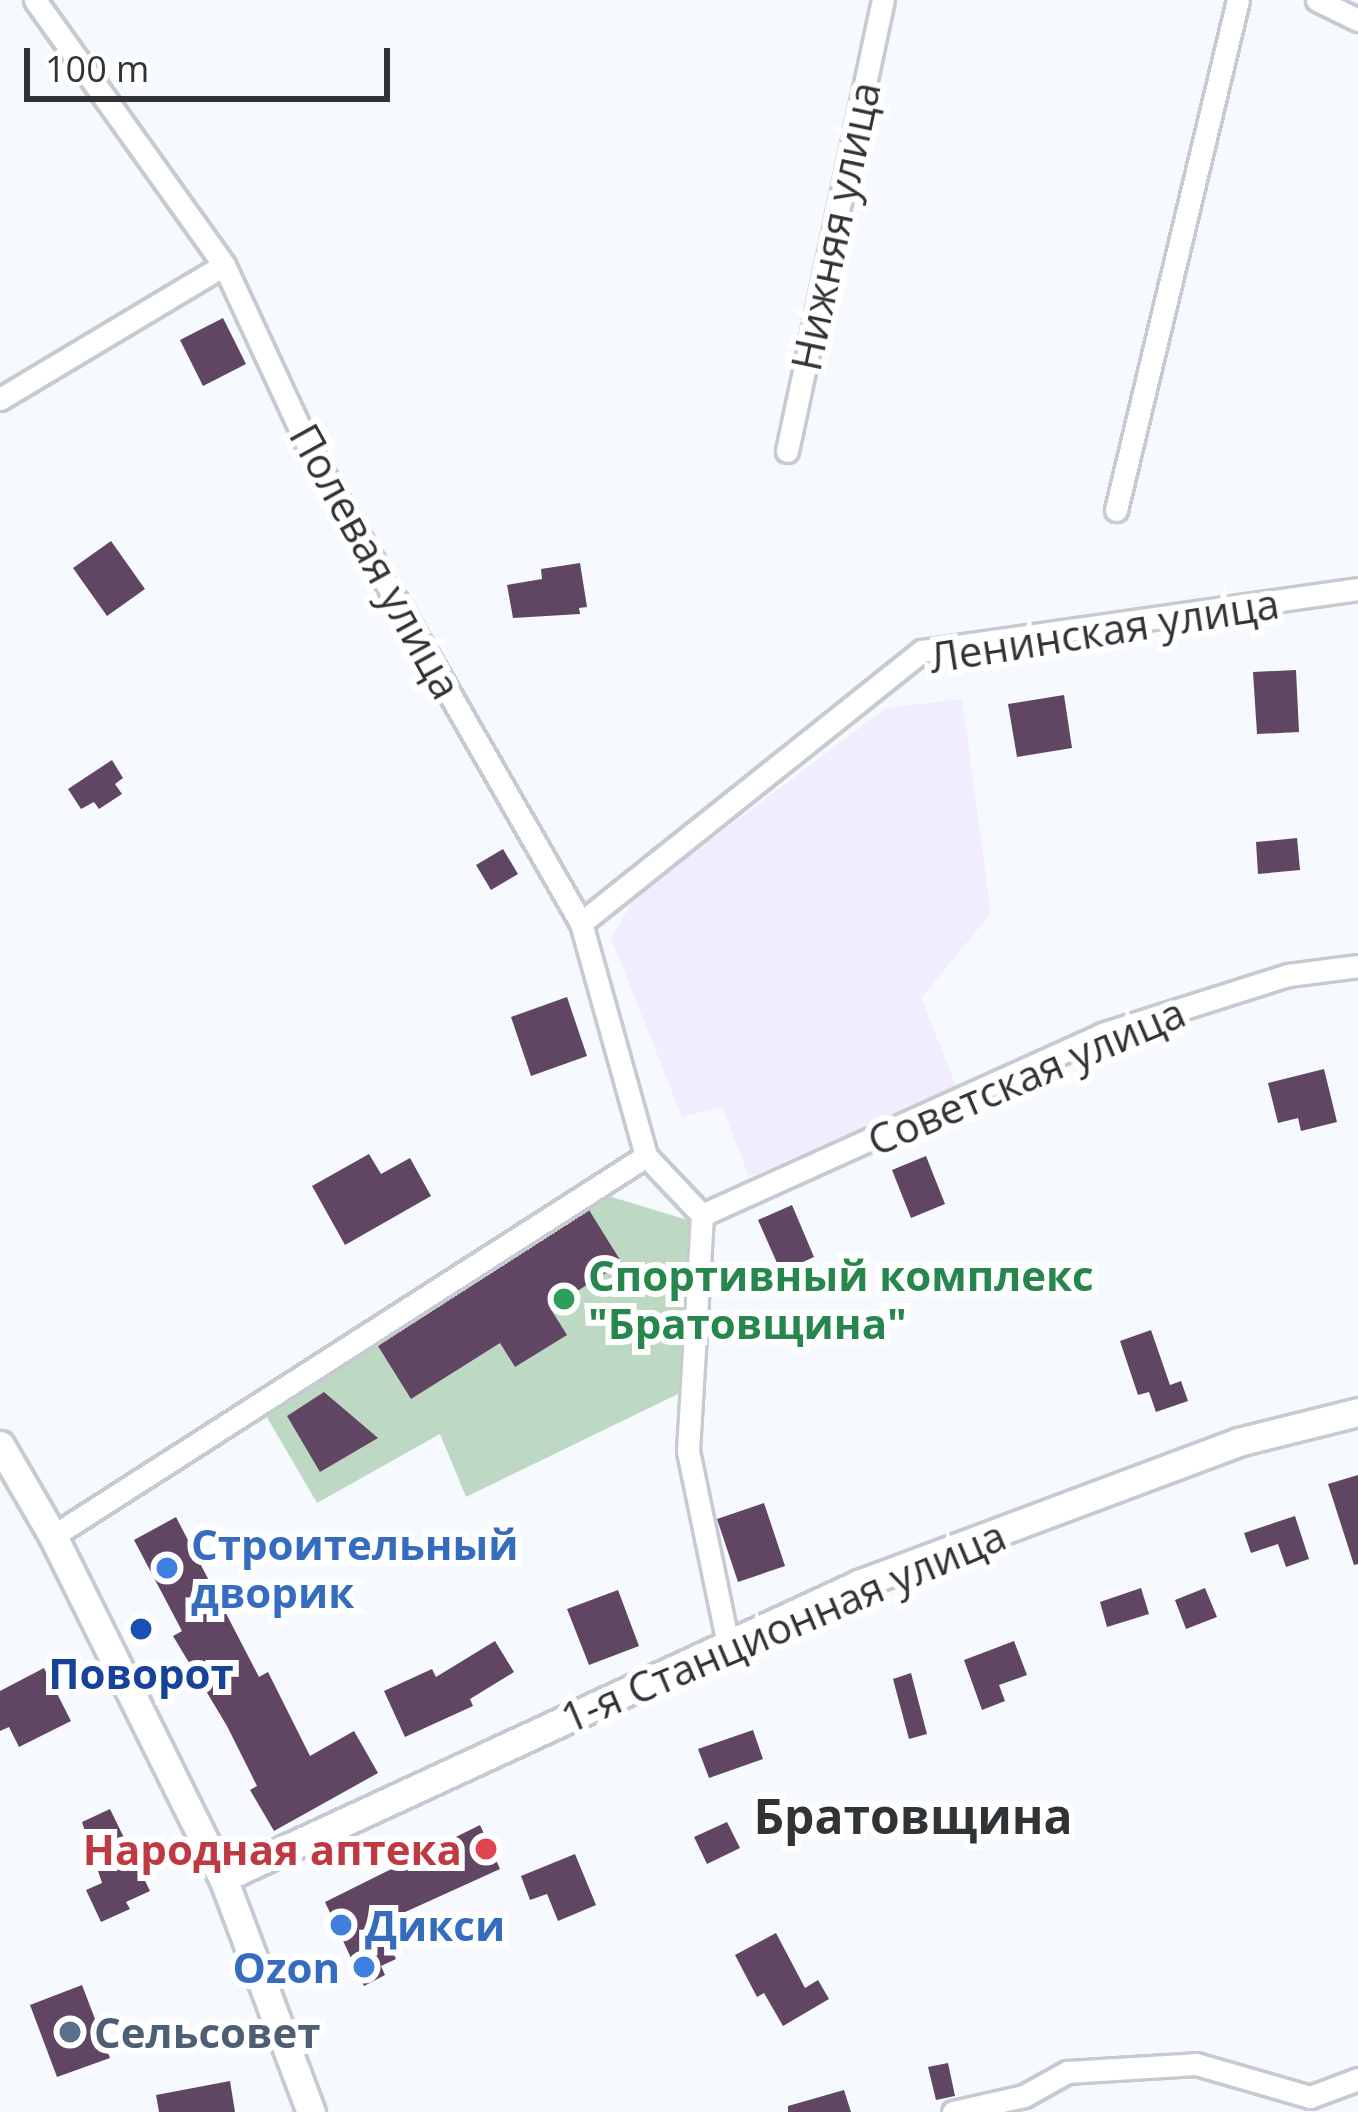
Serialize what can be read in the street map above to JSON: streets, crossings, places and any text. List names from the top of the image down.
{
  "streets": {
    "main road": ["1-я Станционная улица"],
    "street": [
      "Нижняя улица",
      "Полевая улица",
      "Ленинская улица",
      "Советская улица"
    ]
  },
  "crossings": [
    ["Полевая улица", "Ленинская улица"]
  ],
  "districts": ["Братовщина"],
  "places": [
    "Спортивный комплекс \"Братовщина\"",
    "Строительный дворик",
    "Поворот",
    "Народная аптека",
    "Дикси",
    "Ozon",
    "Сельсовет"
  ],
  "scale_bar": "100 m"
}
